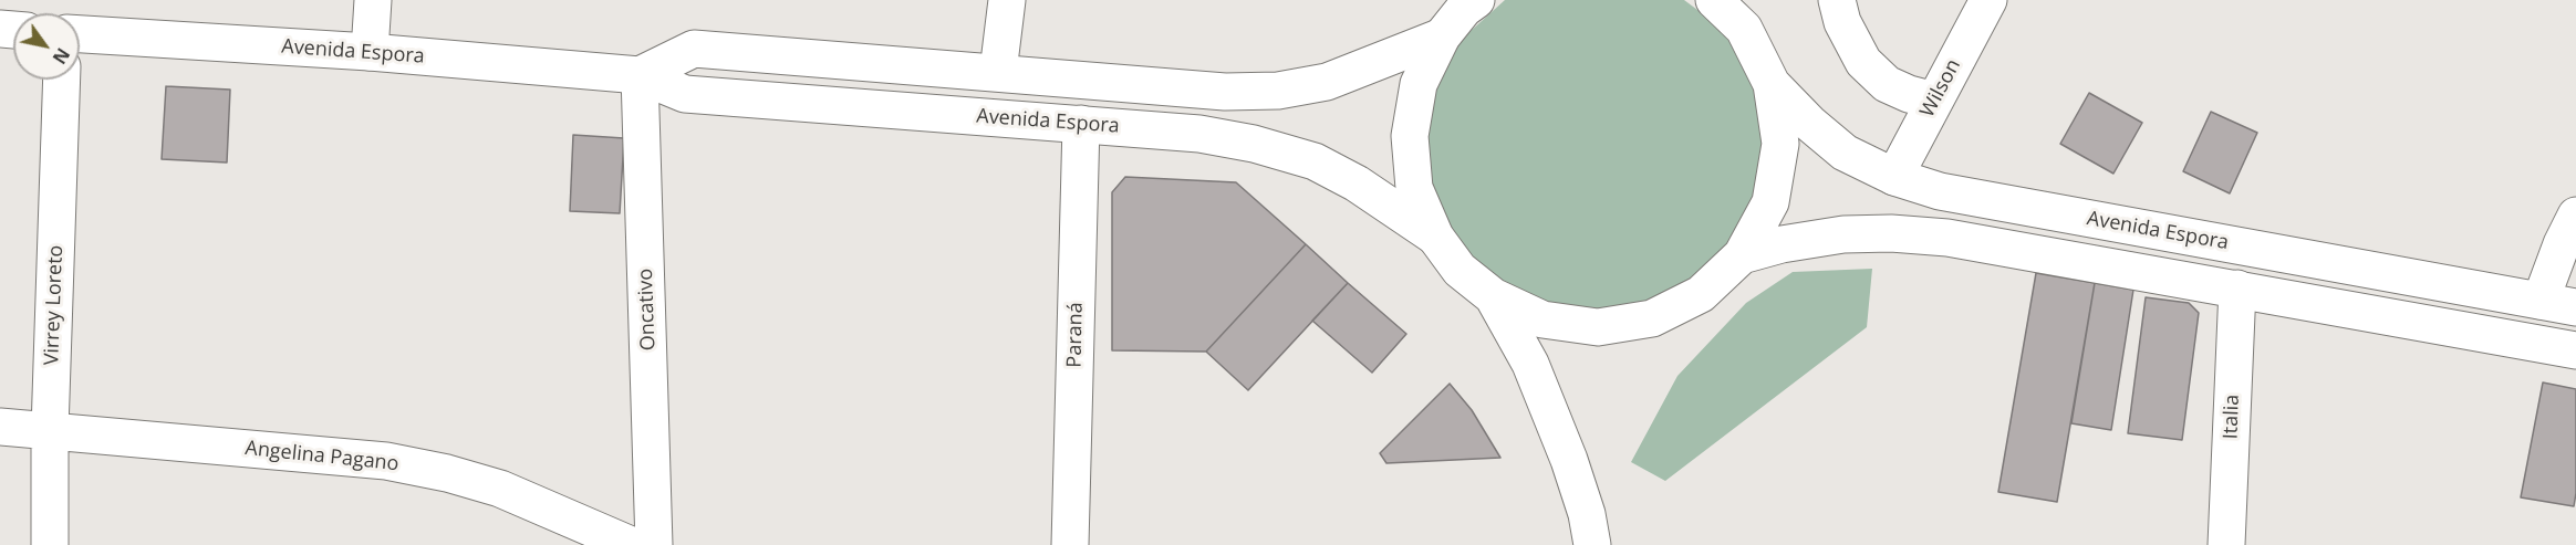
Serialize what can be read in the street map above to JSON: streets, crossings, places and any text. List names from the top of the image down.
{
  "streets": {
    "main road": [
      "Avenida Espora",
      "Wilson",
      "Virrey Loreto",
      "Oncativo",
      "Paraná",
      "Italia",
      "Angelina Pagano"
    ]
  },
  "crossings": [
    ["Avenida Espora", "Wilson"],
    ["Avenida Espora", "Oncativo"],
    ["Avenida Espora", "Paraná"],
    ["Virrey Loreto", "Angelina Pagano"]
  ],
  "north": "bottom right"
}
